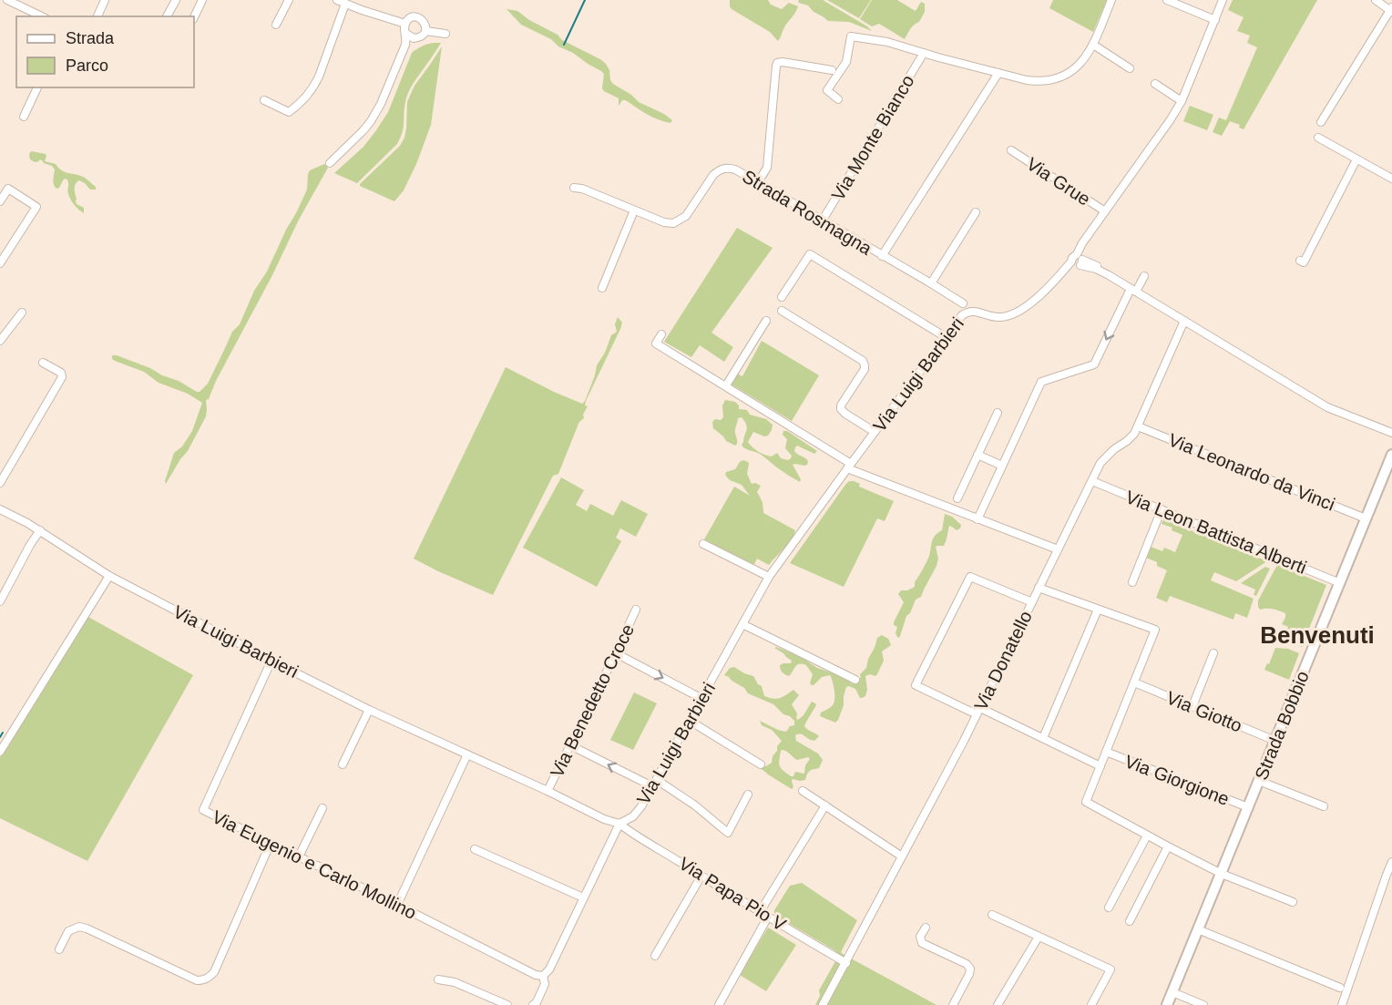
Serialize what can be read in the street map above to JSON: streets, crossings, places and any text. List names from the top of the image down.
{
  "streets": {
    "main road": ["Strada Bobbio"],
    "street": [
      "Via Monte Bianco",
      "Via Grue",
      "Strada Rosmagna",
      "Via Luigi Barbieri",
      "Via Leonardo da Vinci",
      "Via Leon Battista Alberti",
      "Via Donatello",
      "Via Benedetto Croce",
      "Via Giotto",
      "Via Giorgione",
      "Via Eugenio e Carlo Mollino",
      "Via Papa Pio V"
    ]
  },
  "crossings": [
    ["Via Monte Bianco", "Strada Rosmagna"],
    ["Strada Rosmagna", "Via Luigi Barbieri"],
    ["Via Luigi Barbieri", "Via Benedetto Croce"],
    ["Via Luigi Barbieri", "Via Eugenio e Carlo Mollino"],
    ["Via Luigi Barbieri", "Via Papa Pio V"],
    ["Via Leonardo da Vinci", "Via Donatello"],
    ["Via Leonardo da Vinci", "Strada Bobbio"],
    ["Via Leon Battista Alberti", "Via Donatello"],
    ["Via Leon Battista Alberti", "Strada Bobbio"],
    ["Via Donatello", "Via Papa Pio V"],
    ["Via Giotto", "Strada Bobbio"],
    ["Strada Bobbio", "Via Giorgione"]
  ],
  "districts": ["Benvenuti"],
  "legend": ["Strada", "Parco"]
}
